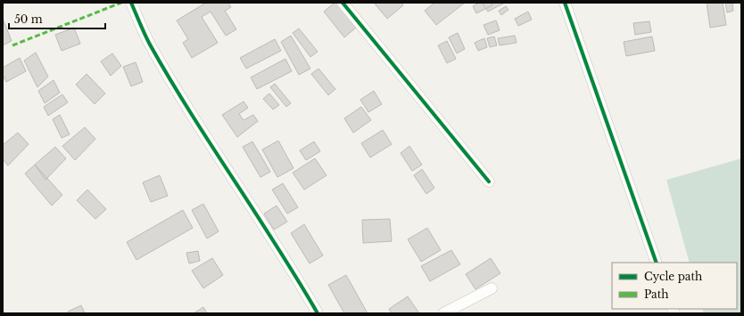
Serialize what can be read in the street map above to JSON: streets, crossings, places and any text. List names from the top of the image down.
{
  "legend": ["Cycle path", "Path"],
  "scale_bar": "50 m"
}
